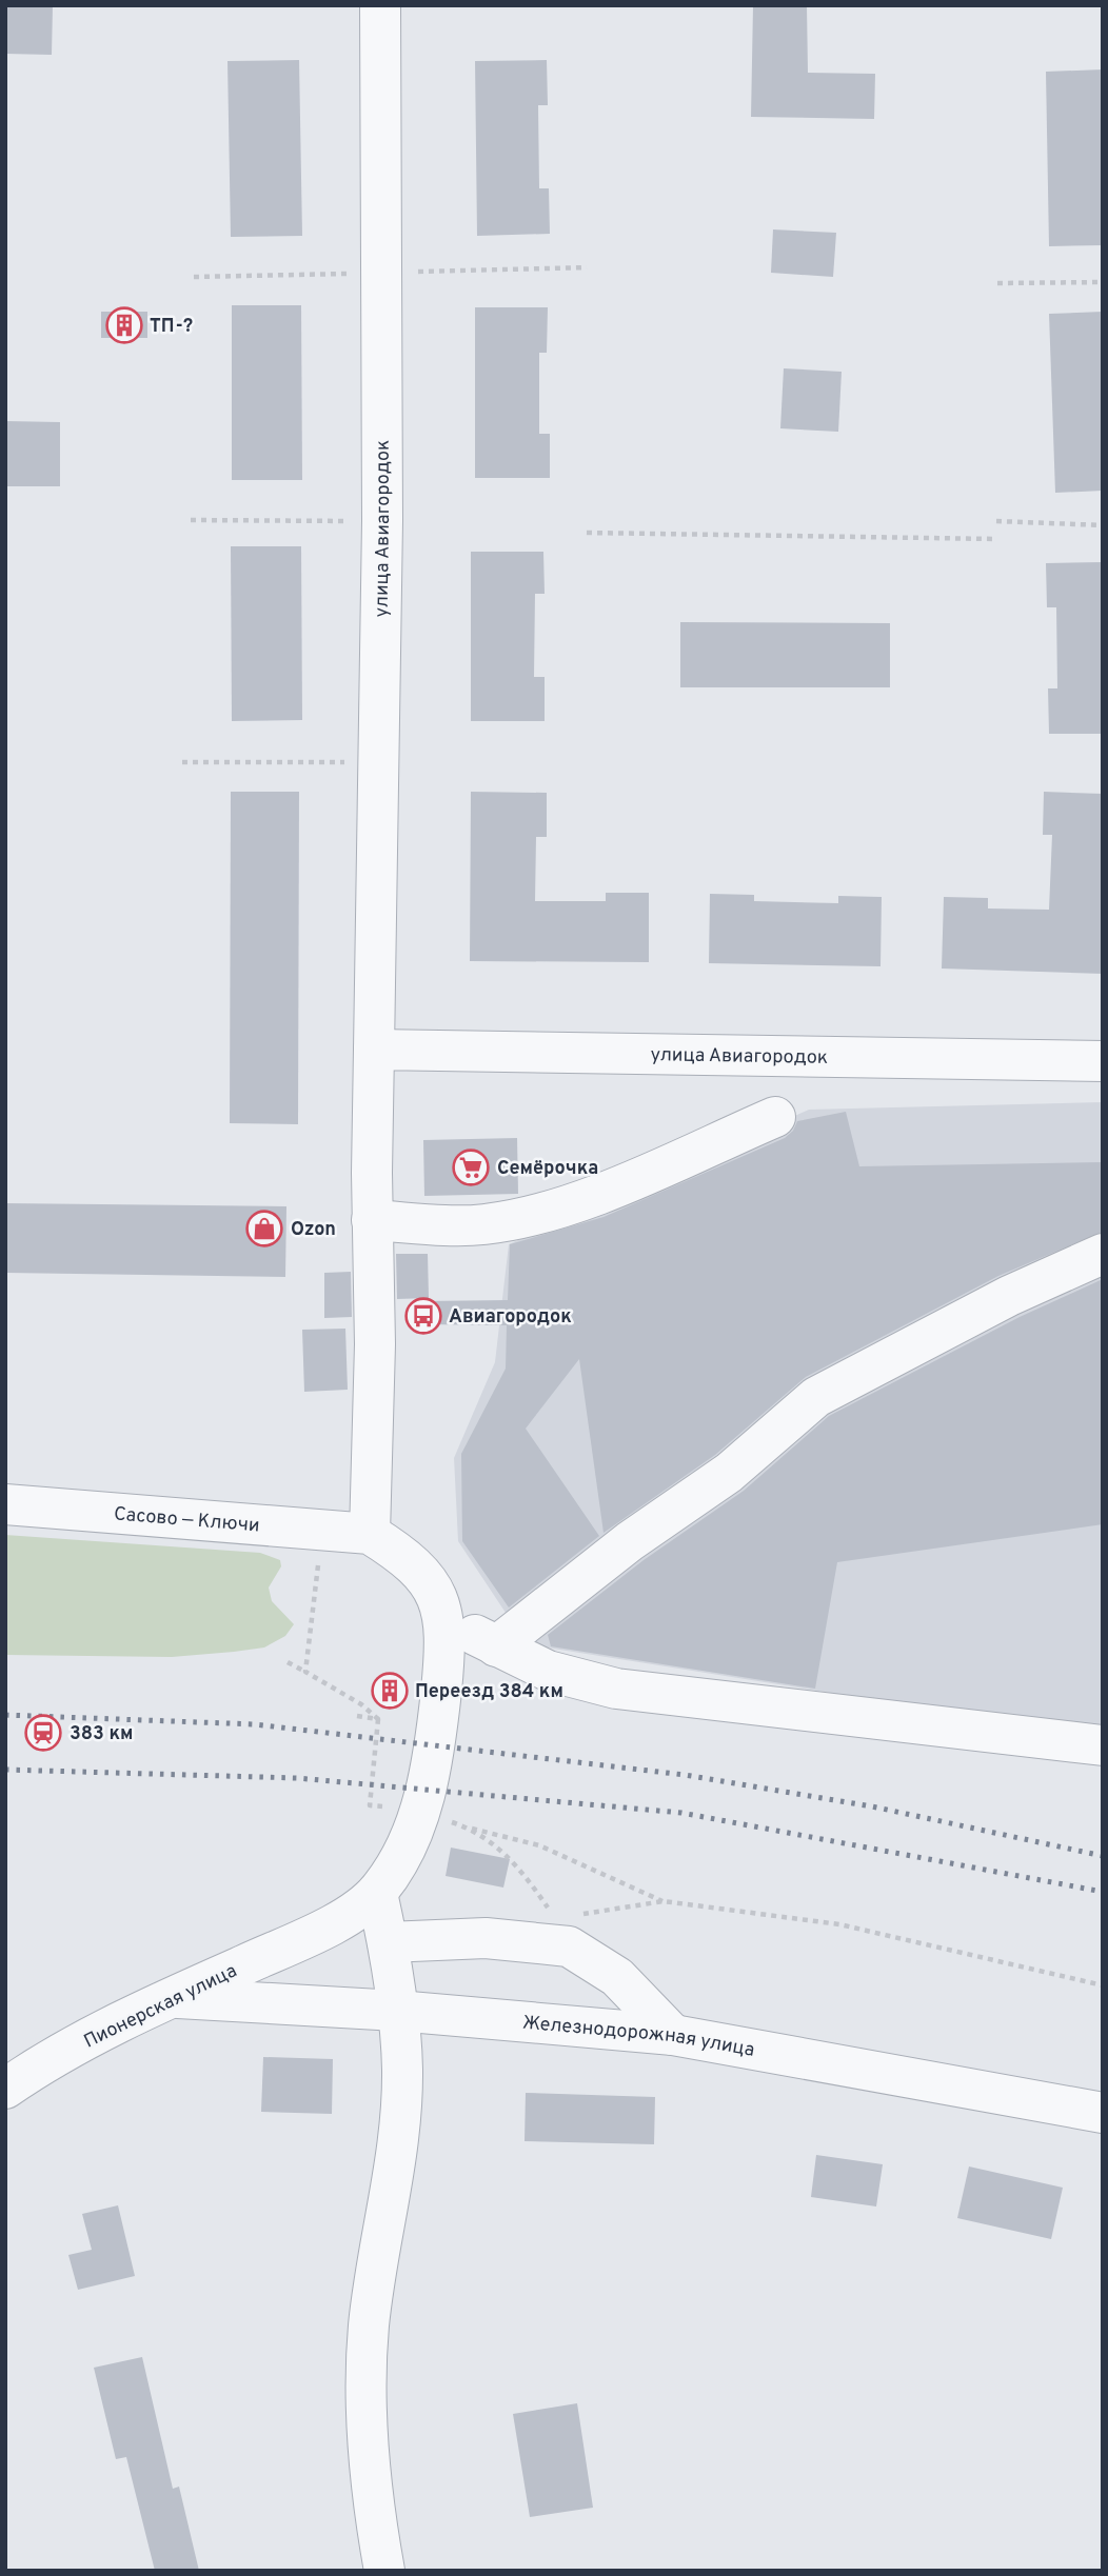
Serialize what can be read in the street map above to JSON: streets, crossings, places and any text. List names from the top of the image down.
{
  "streets": {
    "street": [
      "улица Авиагородок",
      "Сасово — Ключи",
      "Пионерская улица",
      "Железнодорожная улица"
    ]
  },
  "crossings": [
    ["улица Авиагородок", "Сасово — Ключи"],
    ["Пионерская улица", "Железнодорожная улица"]
  ],
  "places": {
    "building": ["ТП-?", "Переезд 384 км"],
    "supermarket": ["Семёрочка"],
    "shop": ["Ozon"],
    "bus stop": ["Авиагородок"],
    "station": ["383 км"]
  }
}
